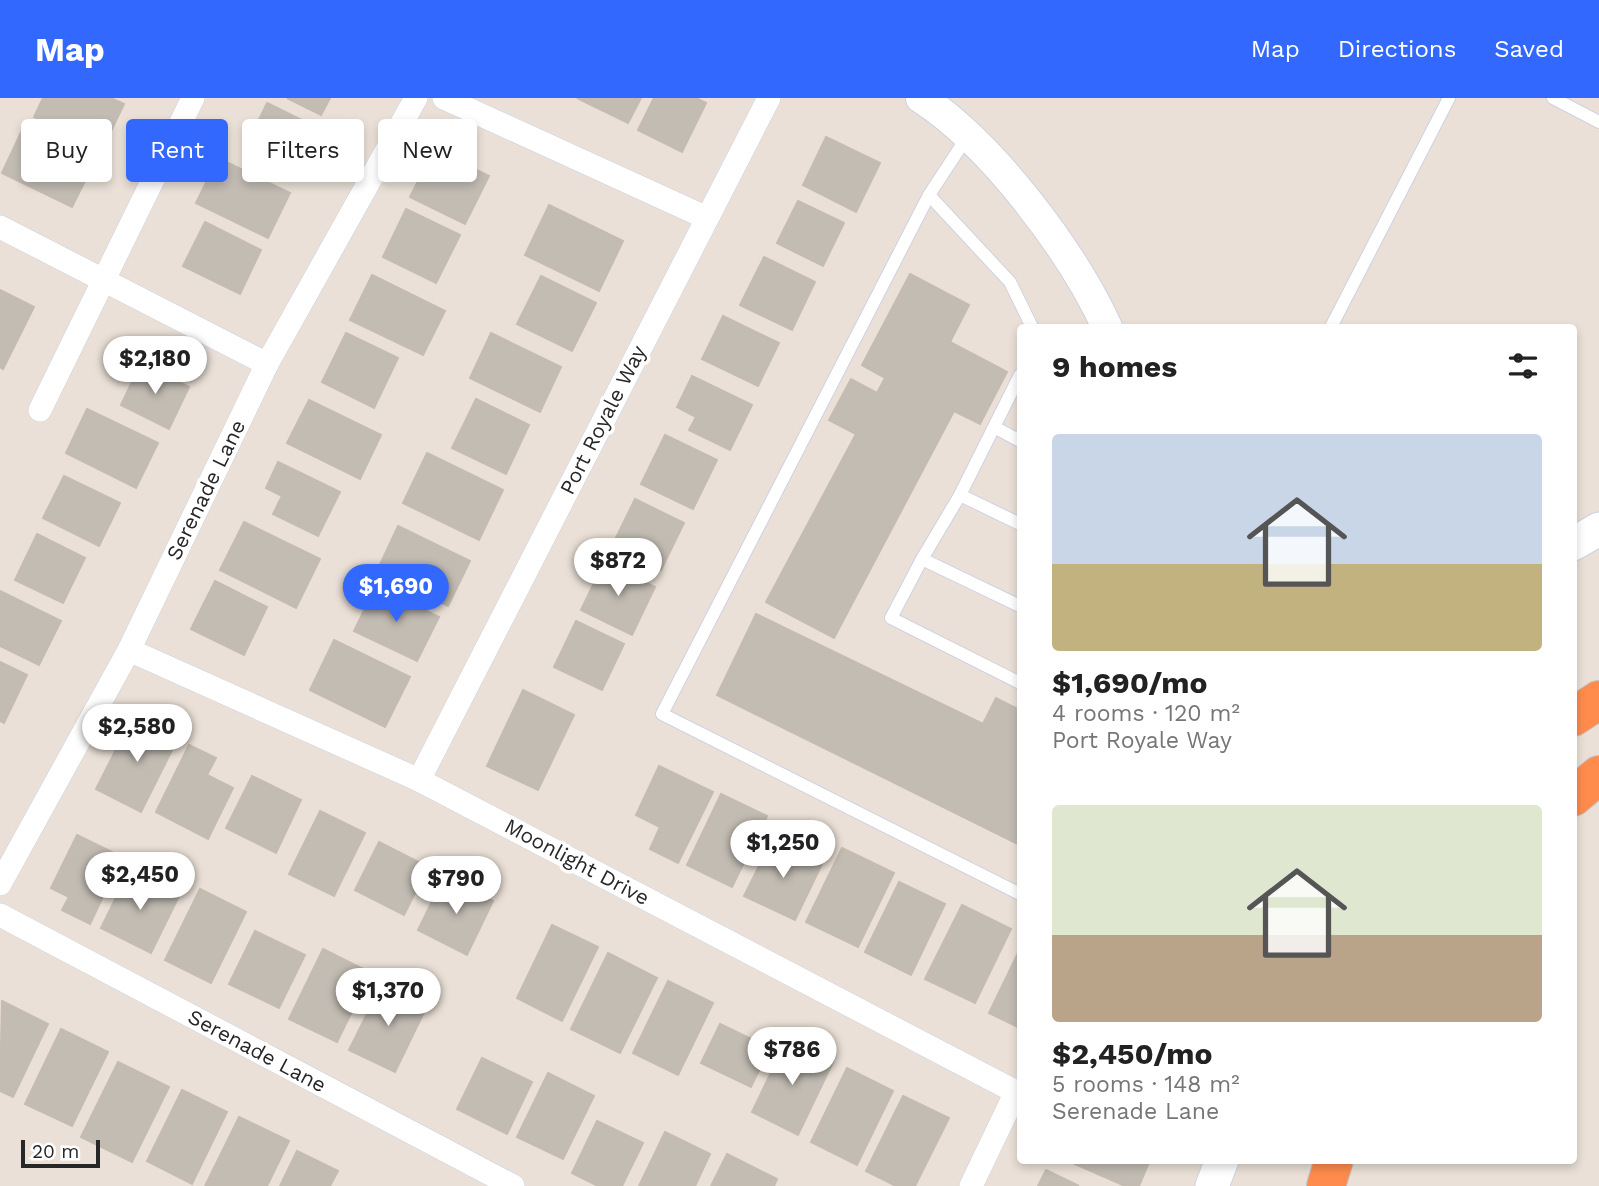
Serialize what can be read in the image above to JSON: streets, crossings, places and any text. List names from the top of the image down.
{
  "streets": {
    "street": ["Port Royale Way", "Serenade Lane", "Moonlight Drive"]
  },
  "crossings": [
    ["Port Royale Way", "Moonlight Drive"],
    ["Serenade Lane", "Moonlight Drive"]
  ],
  "scale_bar": "20 m",
  "page": {
    "header": "Map",
    "nav": ["Map", "Directions", "Saved"],
    "chip": [
      "Buy",
      "Rent",
      "Filters",
      "New"
    ],
    "heading": "9 homes",
    "price": [
      "$2,180",
      "$872",
      "$1,690",
      "$2,580",
      "$1,250",
      "$2,450",
      "$790",
      "$1,370",
      "$786"
    ],
    "list": [
      {
        "name": "$1,690/mo",
        "note": "4 rooms · 120 m² · Port Royale Way"
      },
      {
        "name": "$2,450/mo",
        "note": "5 rooms · 148 m² · Serenade Lane"
      }
    ],
    "scale": "20 m"
  }
}
